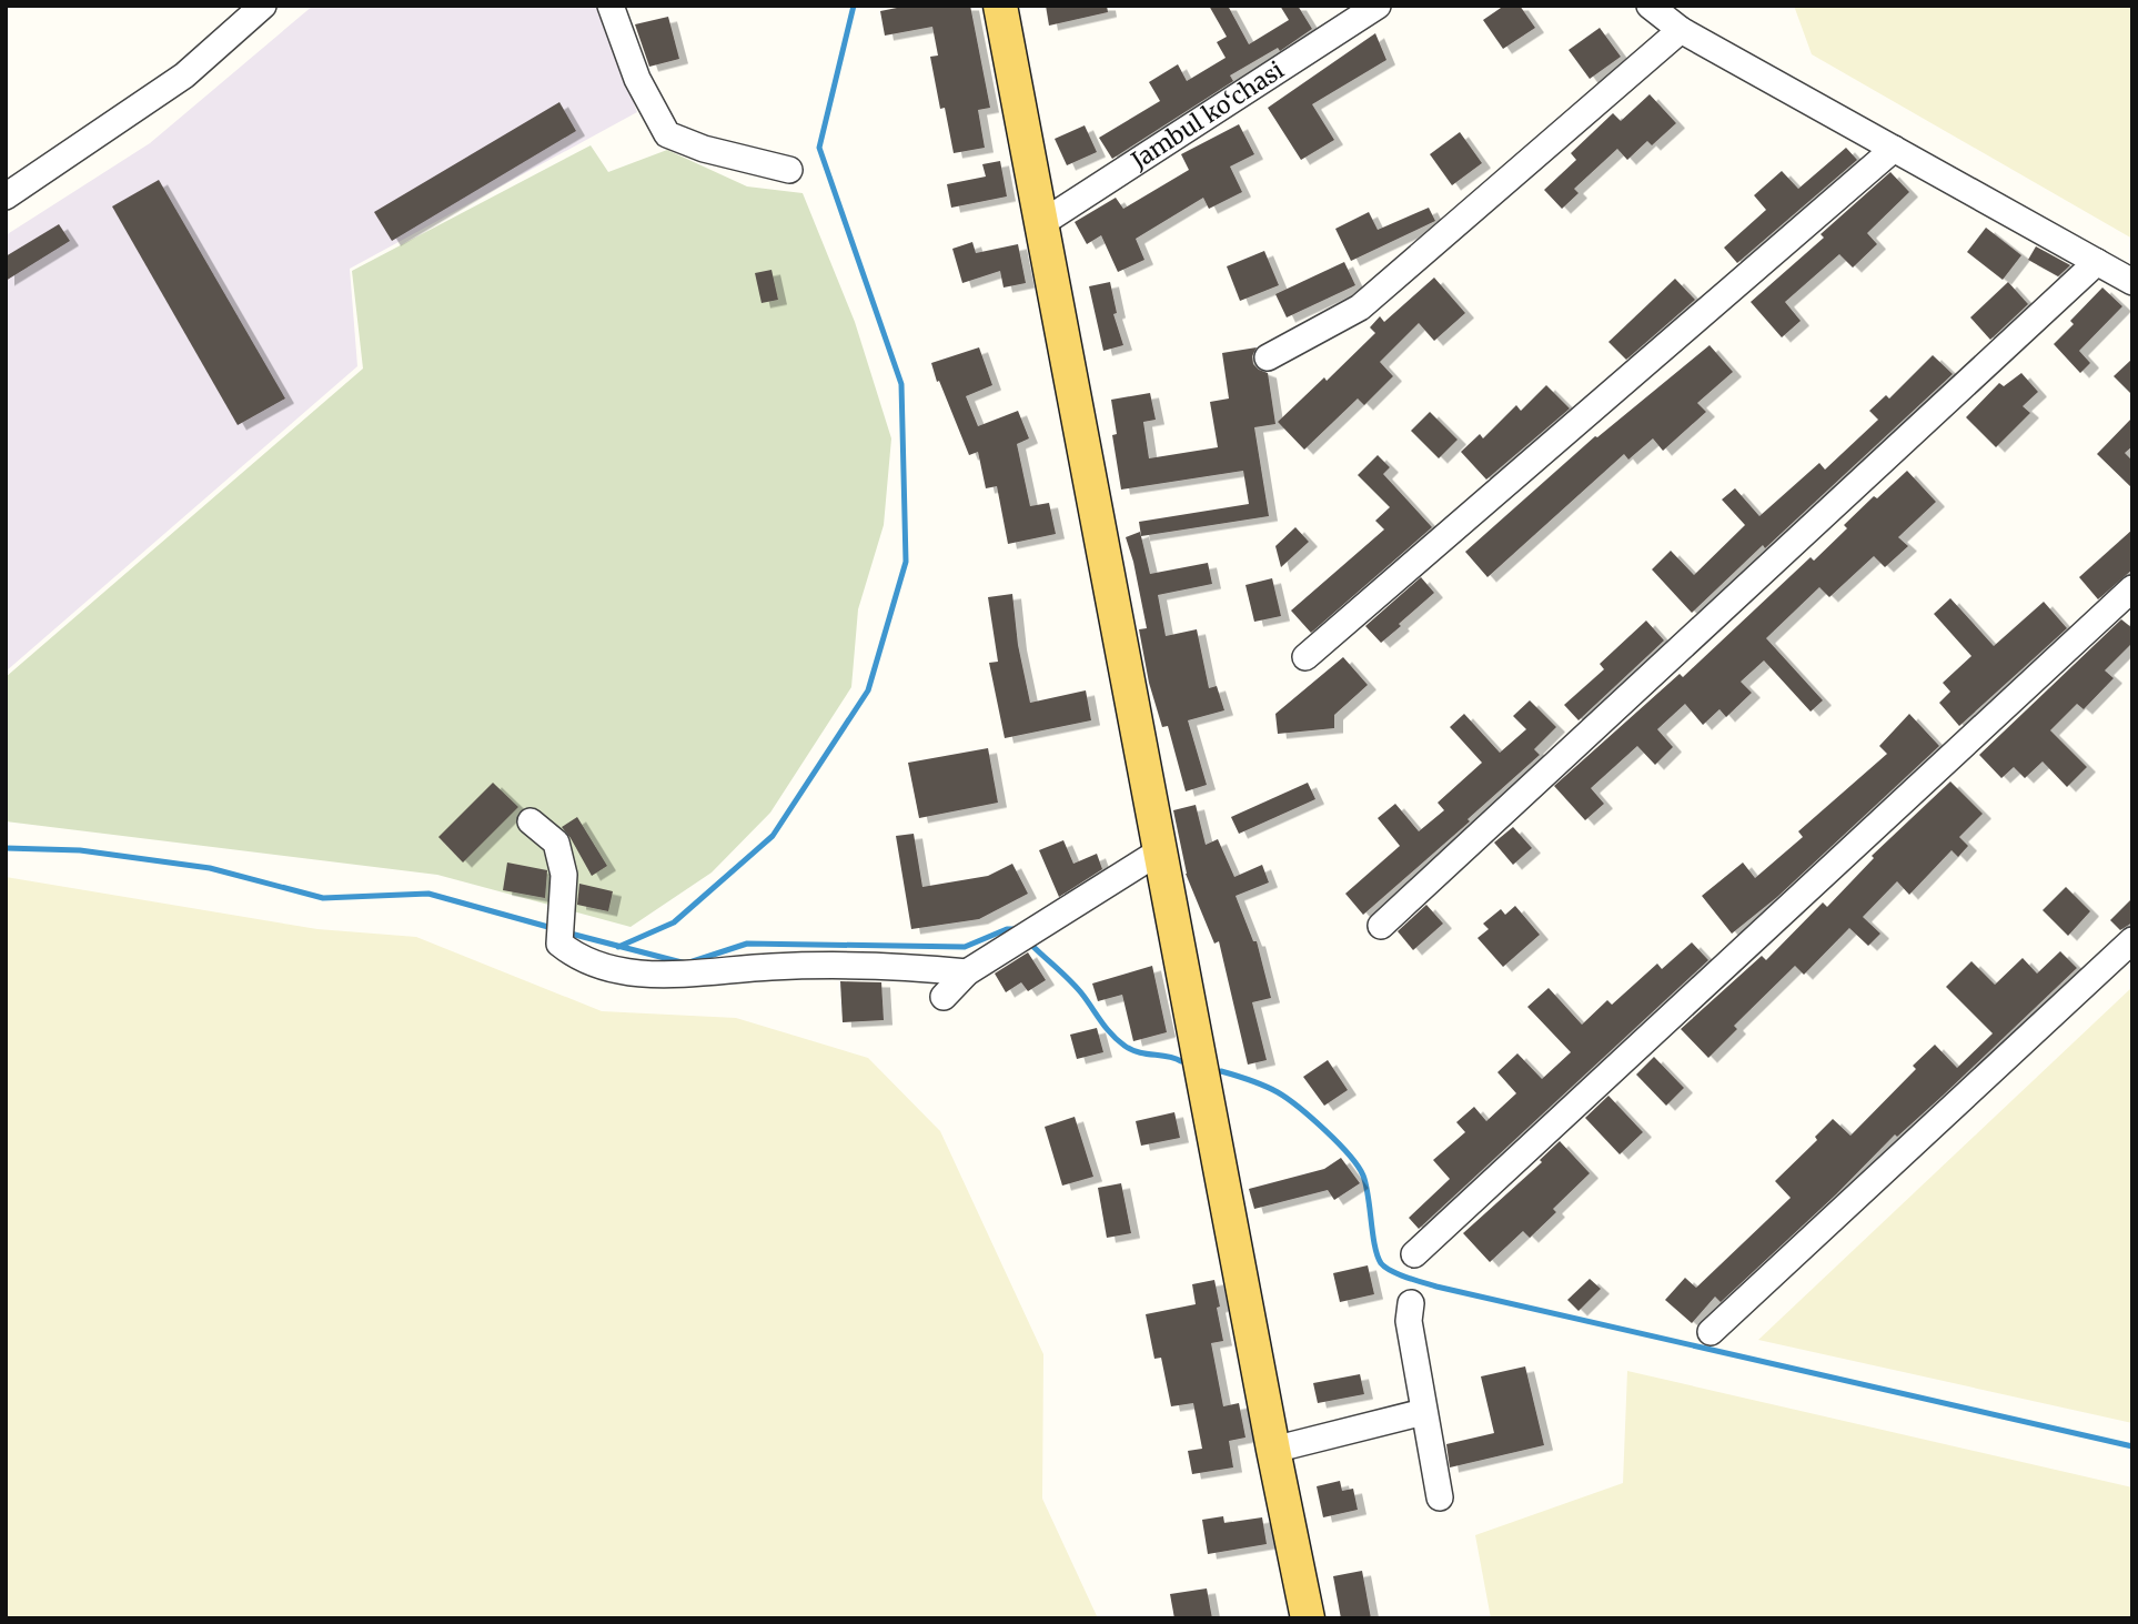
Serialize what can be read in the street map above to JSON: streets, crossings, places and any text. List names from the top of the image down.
{
  "streets": {
    "street": ["Jambul ko‘chasi"]
  }
}
